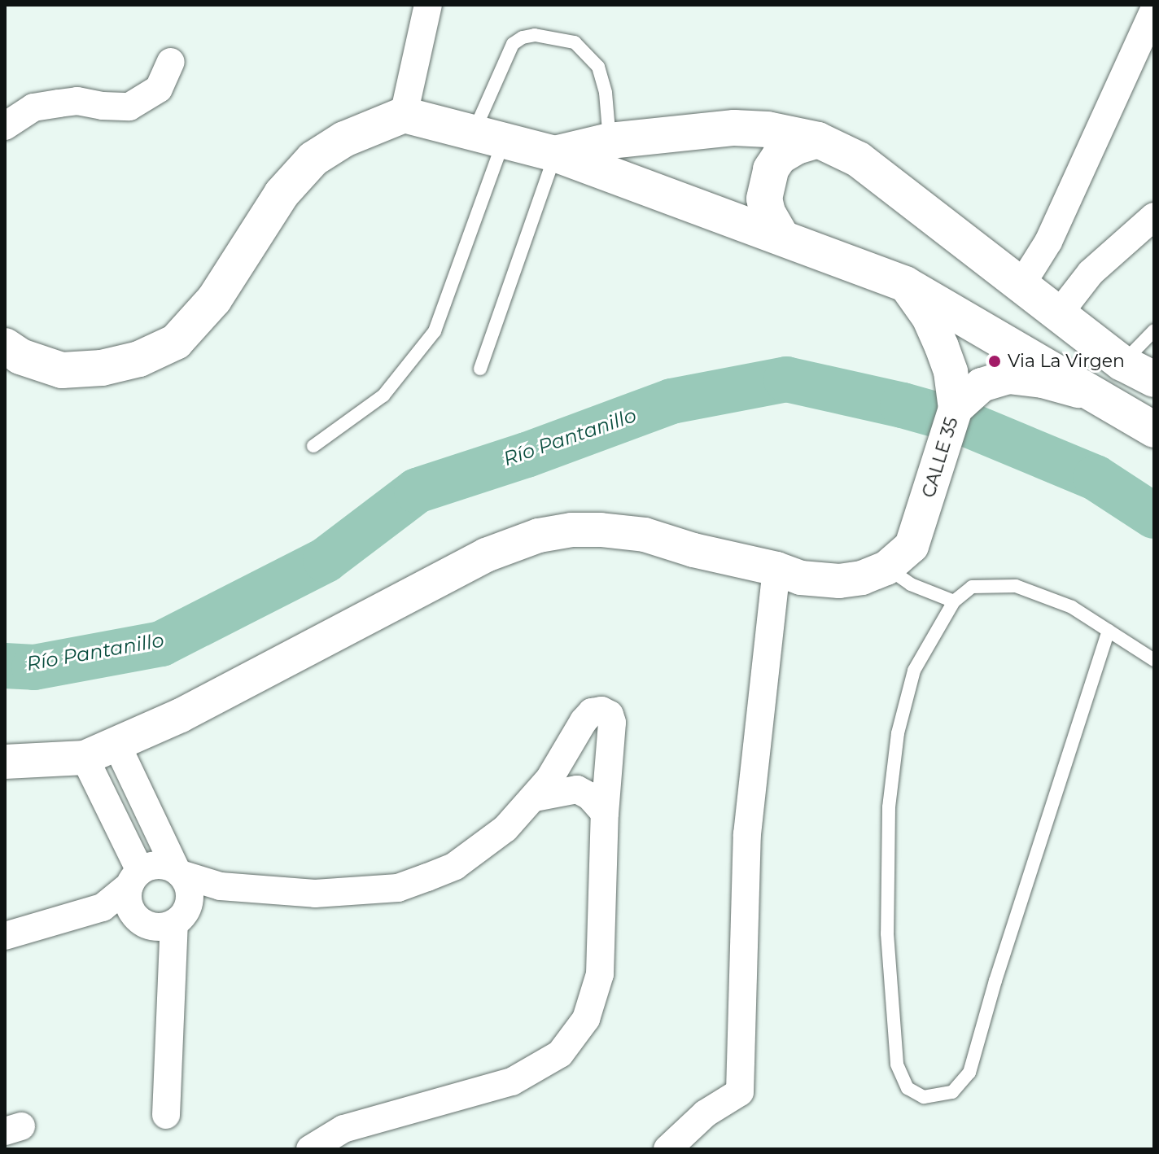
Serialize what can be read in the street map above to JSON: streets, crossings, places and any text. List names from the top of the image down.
{
  "streets": {
    "street": ["CALLE 35"]
  },
  "water": ["Río Pantanillo"],
  "places": ["Via La Virgen"]
}
